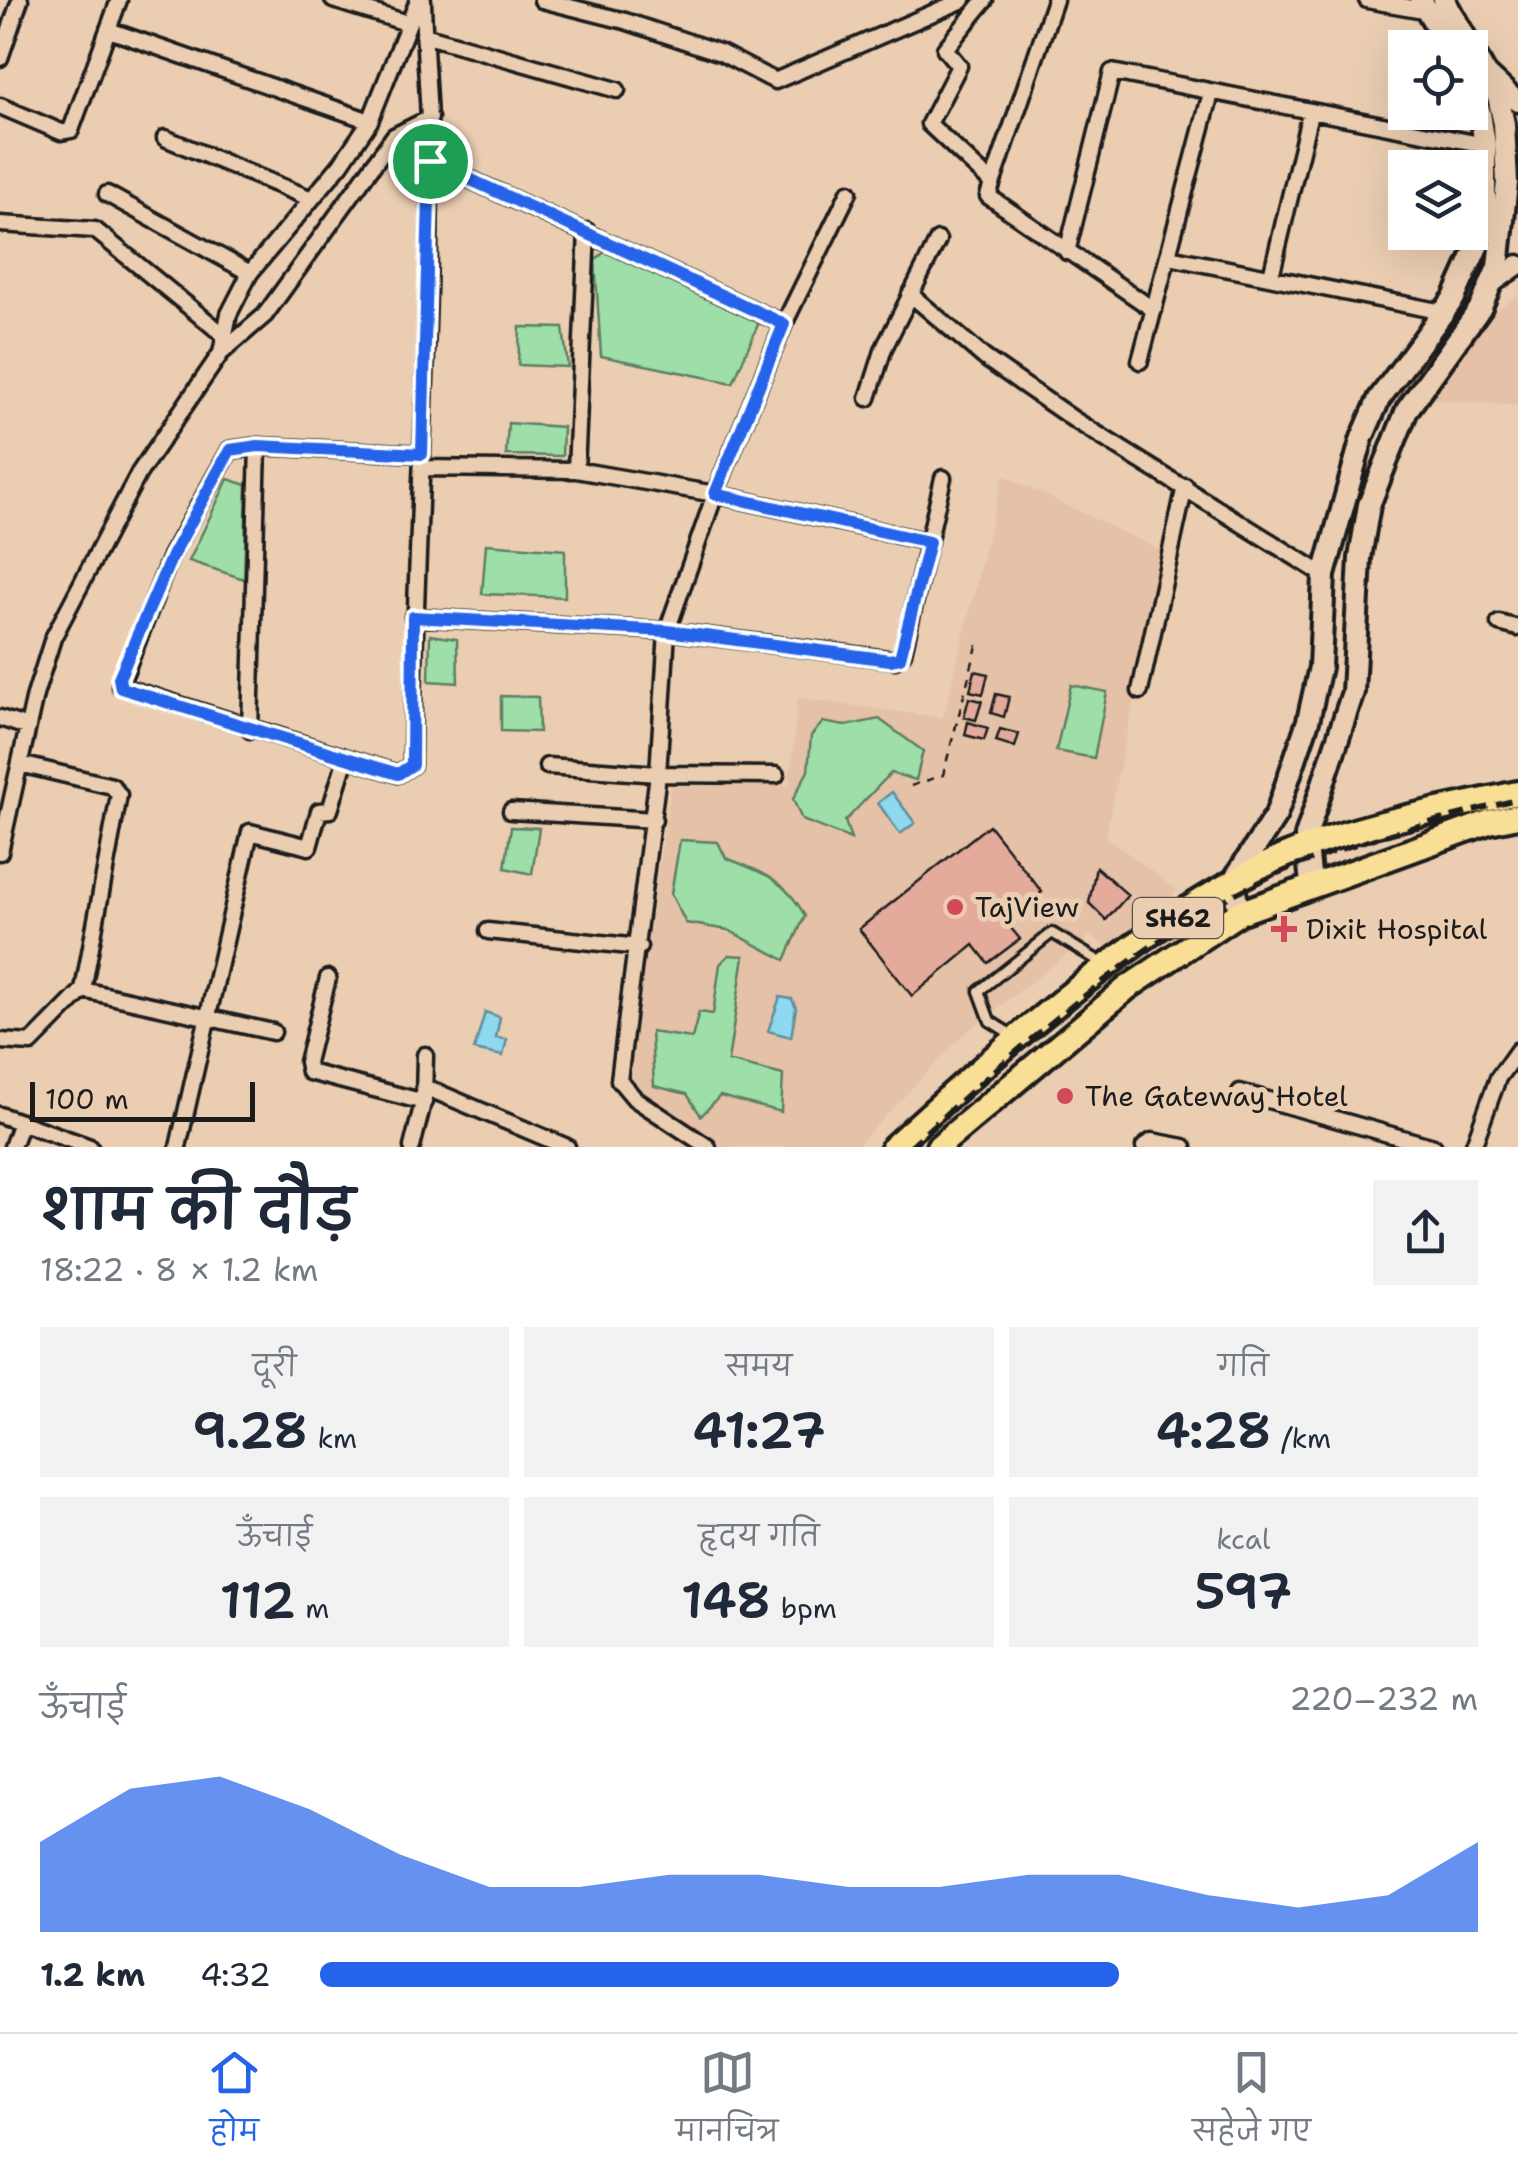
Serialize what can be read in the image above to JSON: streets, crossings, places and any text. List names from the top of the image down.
{
  "streets": {
    "main road": ["SH62"]
  },
  "places": {
    "other": ["TajView", "The Gateway Hotel"],
    "health": ["Dixit Hospital"]
  },
  "scale_bar": "100 m",
  "page": {
    "scale": "100 m",
    "heading": ["शाम की दौड़", "18:22 · 8 × 1.2 km"],
    "stats": [
      ["दूरी", "9.28 km"],
      ["समय", "41:27"],
      ["गति", "4:28 /km"],
      ["ऊँचाई", "112 m"],
      ["हृदय गति", "148 bpm"],
      ["kcal", "597"]
    ],
    "chart": ["ऊँचाई", "220–232 m"],
    "list": [
      {
        "name": "1.2 km",
        "note": "4:32"
      }
    ],
    "tabs": ["होम", "मानचित्र", "सहेजे गए"]
  }
}
